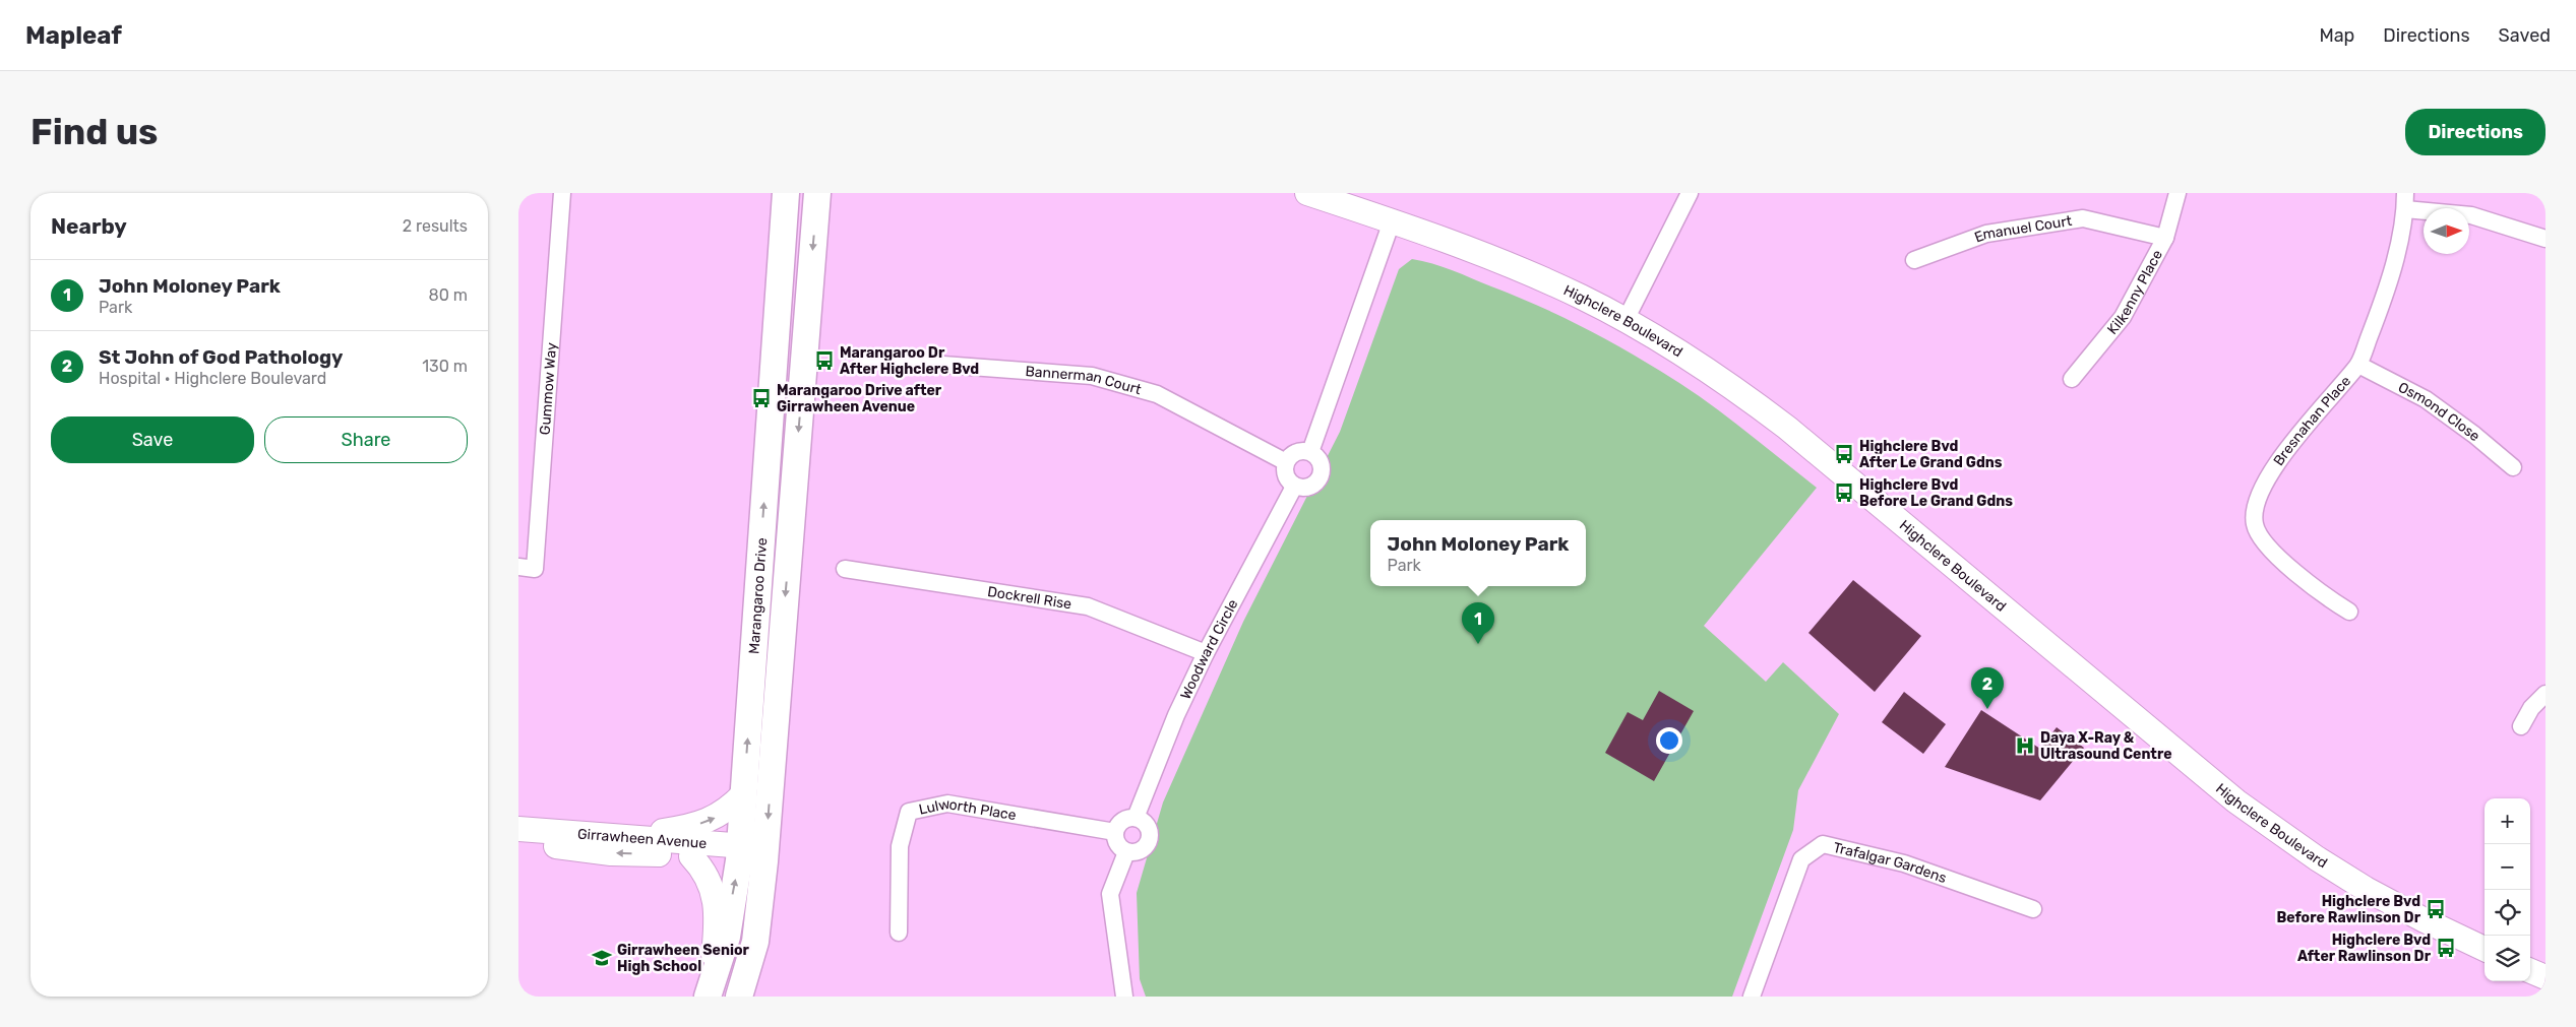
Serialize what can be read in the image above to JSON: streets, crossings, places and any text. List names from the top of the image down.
{
  "streets": {
    "main road": ["Marangaroo Drive"],
    "street": [
      "Emanuel Court",
      "Kilkenny Place",
      "Highclere Boulevard",
      "Bannerman Court",
      "Gummow Way",
      "Osmond Close",
      "Bresnahan Place",
      "Dockrell Rise",
      "Woodward Circle",
      "Lulworth Place",
      "Girrawheen Avenue",
      "Trafalgar Gardens"
    ]
  },
  "crossings": [
    ["Emanuel Court", "Kilkenny Place"],
    ["Bannerman Court", "Woodward Circle"],
    ["Osmond Close", "Bresnahan Place"],
    ["Marangaroo Drive", "Girrawheen Avenue"],
    ["Dockrell Rise", "Woodward Circle"],
    ["Woodward Circle", "Lulworth Place"]
  ],
  "places": {
    "bus stop": [
      "Marangaroo Dr After Highclere Bvd",
      "Marangaroo Drive after Girrawheen Avenue",
      "Highclere Bvd After Le Grand Gdns",
      "Highclere Bvd Before Le Grand Gdns",
      "Highclere Bvd Before Rawlinson Dr",
      "Highclere Bvd After Rawlinson Dr"
    ],
    "hospital": ["Daya X-Ray & Ultrasound Centre"],
    "school or university": ["Girrawheen Senior High School"]
  },
  "north": "right",
  "page": {
    "header": "Mapleaf",
    "nav": ["Map", "Directions", "Saved"],
    "buttons": [
      "Directions",
      ["Save", "Share"]
    ],
    "title": "Find us",
    "heading": ["Nearby", "2 results"],
    "list": [
      {
        "mark": "1",
        "name": "John Moloney Park",
        "note": "Park",
        "value": "80 m"
      },
      {
        "mark": "2",
        "name": "St John of God Pathology",
        "note": "Hospital · Highclere Boulevard",
        "value": "130 m"
      }
    ],
    "popup": ["John Moloney Park", "Park"],
    "pins": ["1", "2"],
    "map_buttons": ["+", "−"]
  }
}
